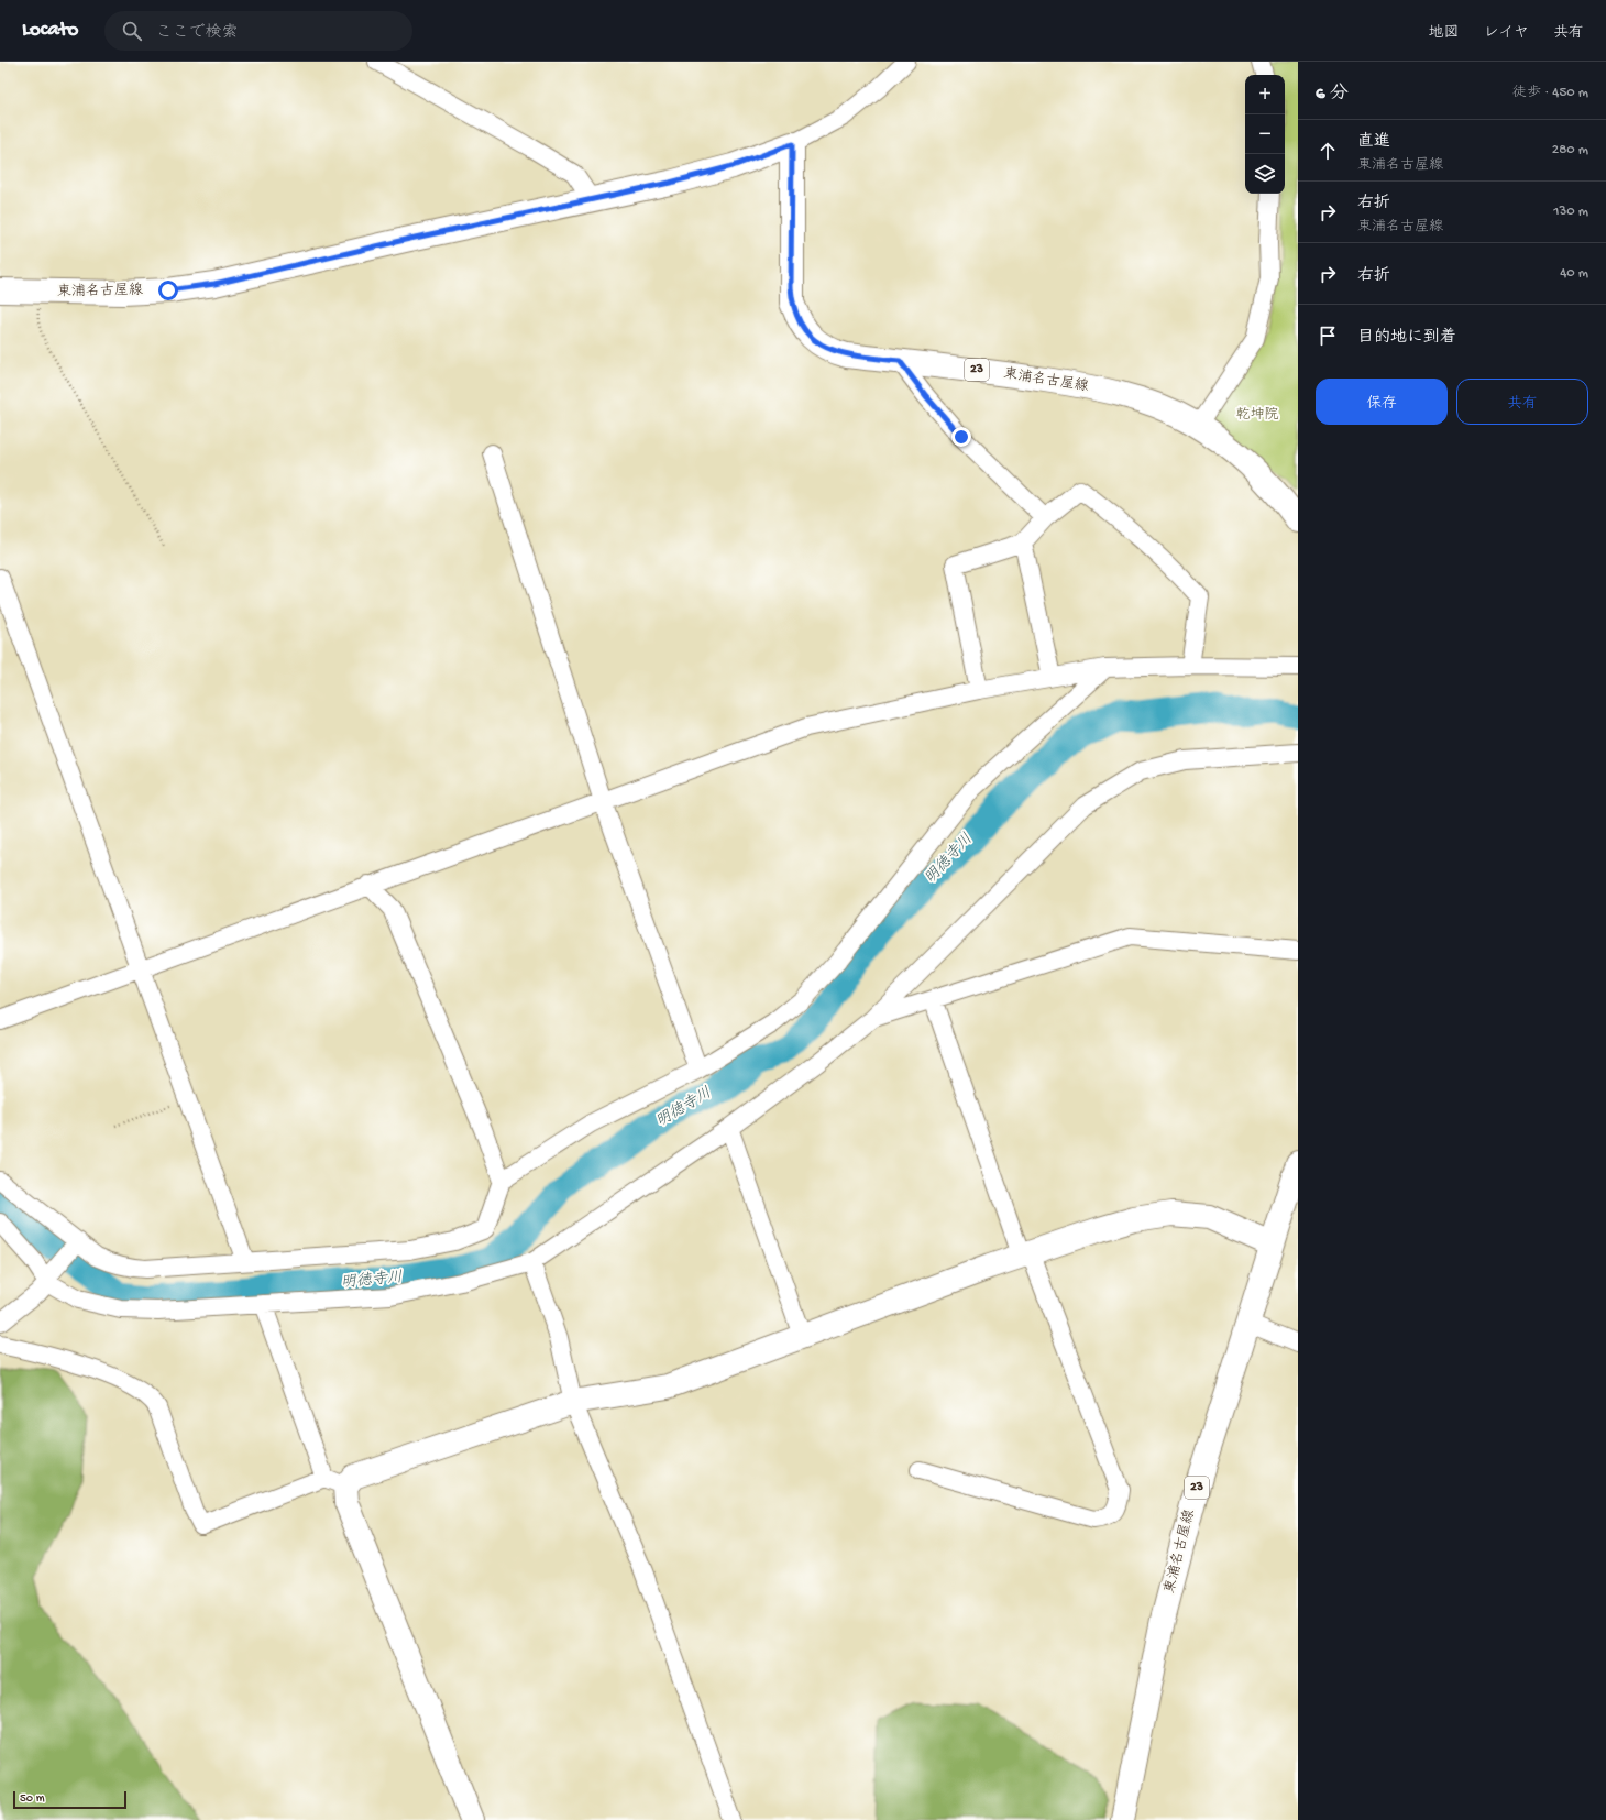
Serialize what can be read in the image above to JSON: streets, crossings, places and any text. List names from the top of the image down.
{
  "streets": {
    "main road": ["東浦名古屋線", "23"]
  },
  "water": ["明徳寺川"],
  "parks": ["乾坤院"],
  "scale_bar": "50 m",
  "page": {
    "header": "Locato",
    "search": "ここで検索",
    "nav": ["地図", "レイヤ", "共有"],
    "heading": ["6 分", "徒歩 · 450 m"],
    "map_buttons": ["+", "−"],
    "list": [
      ["直進", "東浦名古屋線", "280 m"],
      ["右折", "東浦名古屋線", "130 m"],
      ["右折", "40 m"],
      "目的地に到着"
    ],
    "buttons": ["保存", "共有"],
    "scale": "50 m"
  }
}
